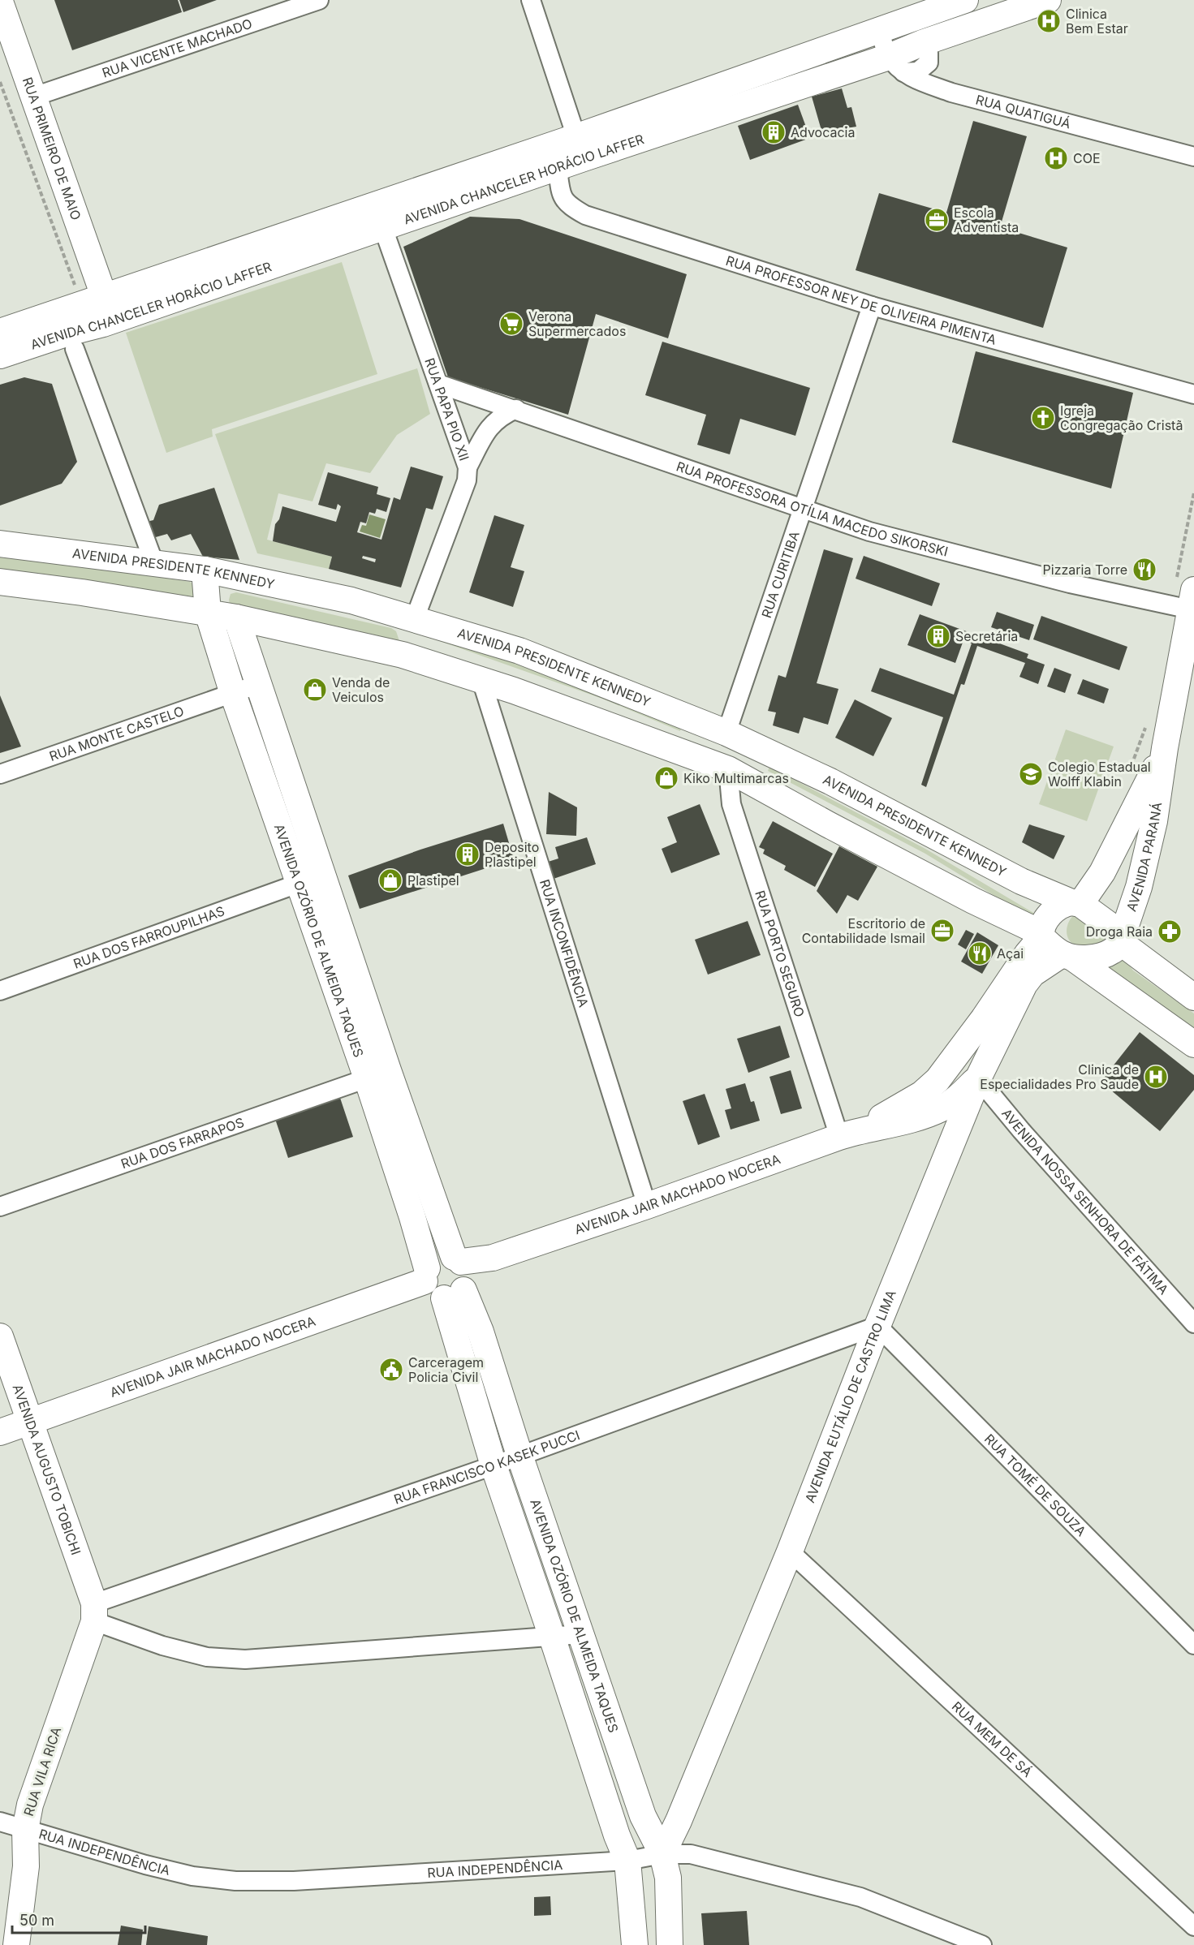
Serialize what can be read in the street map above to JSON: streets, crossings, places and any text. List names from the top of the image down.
{
  "streets": {
    "street": [
      "RUA VICENTE MACHADO",
      "RUA QUATIGUÁ",
      "RUA PRIMEIRO DE MAIO",
      "AVENIDA CHANCELER HORÁCIO LAFFER",
      "RUA PROFESSOR NEY DE OLIVEIRA PIMENTA",
      "RUA PAPA PIO XII",
      "RUA PROFESSORA OTÍLIA MACEDO SIKORSKI",
      "AVENIDA PRESIDENTE KENNEDY",
      "RUA CURITIBA",
      "RUA MONTE CASTELO",
      "AVENIDA PARANÁ",
      "RUA DOS FARROUPILHAS",
      "AVENIDA OZÓRIO DE ALMEIDA TAQUES",
      "RUA INCONFIDÊNCIA",
      "RUA PORTO SEGURO",
      "RUA DOS FARRAPOS",
      "AVENIDA JAIR MACHADO NOCERA",
      "AVENIDA NOSSA SENHORA DE FÁTIMA",
      "AVENIDA EUTÁLIO DE CASTRO LIMA",
      "RUA FRANCISCO KASEK PUCCI",
      "AVENIDA AUGUSTO TOBICHI",
      "RUA TOMÉ DE SOUZA",
      "RUA MEM DE SÁ",
      "RUA VILA RICA",
      "RUA INDEPENDÊNCIA"
    ]
  },
  "crossings": [
    ["RUA VICENTE MACHADO", "RUA PRIMEIRO DE MAIO"],
    ["RUA QUATIGUÁ", "AVENIDA CHANCELER HORÁCIO LAFFER"],
    ["RUA PRIMEIRO DE MAIO", "AVENIDA CHANCELER HORÁCIO LAFFER"],
    ["AVENIDA CHANCELER HORÁCIO LAFFER", "RUA PROFESSOR NEY DE OLIVEIRA PIMENTA"],
    ["AVENIDA CHANCELER HORÁCIO LAFFER", "RUA PAPA PIO XII"],
    ["RUA PROFESSOR NEY DE OLIVEIRA PIMENTA", "RUA CURITIBA"],
    ["RUA PAPA PIO XII", "RUA PROFESSORA OTÍLIA MACEDO SIKORSKI"],
    ["RUA PAPA PIO XII", "AVENIDA PRESIDENTE KENNEDY"],
    ["RUA PROFESSORA OTÍLIA MACEDO SIKORSKI", "RUA CURITIBA"],
    ["RUA PROFESSORA OTÍLIA MACEDO SIKORSKI", "AVENIDA PARANÁ"],
    ["AVENIDA PRESIDENTE KENNEDY", "RUA CURITIBA"],
    ["AVENIDA PRESIDENTE KENNEDY", "AVENIDA PARANÁ"],
    ["AVENIDA PRESIDENTE KENNEDY", "AVENIDA OZÓRIO DE ALMEIDA TAQUES"],
    ["RUA MONTE CASTELO", "AVENIDA OZÓRIO DE ALMEIDA TAQUES"],
    ["RUA DOS FARROUPILHAS", "AVENIDA OZÓRIO DE ALMEIDA TAQUES"],
    ["AVENIDA OZÓRIO DE ALMEIDA TAQUES", "RUA DOS FARRAPOS"],
    ["AVENIDA OZÓRIO DE ALMEIDA TAQUES", "AVENIDA JAIR MACHADO NOCERA"],
    ["AVENIDA OZÓRIO DE ALMEIDA TAQUES", "AVENIDA EUTÁLIO DE CASTRO LIMA"],
    ["AVENIDA OZÓRIO DE ALMEIDA TAQUES", "RUA FRANCISCO KASEK PUCCI"],
    ["AVENIDA OZÓRIO DE ALMEIDA TAQUES", "RUA INDEPENDÊNCIA"],
    ["RUA INCONFIDÊNCIA", "AVENIDA JAIR MACHADO NOCERA"],
    ["RUA PORTO SEGURO", "AVENIDA JAIR MACHADO NOCERA"],
    ["AVENIDA JAIR MACHADO NOCERA", "AVENIDA NOSSA SENHORA DE FÁTIMA"],
    ["AVENIDA JAIR MACHADO NOCERA", "AVENIDA EUTÁLIO DE CASTRO LIMA"],
    ["AVENIDA JAIR MACHADO NOCERA", "AVENIDA AUGUSTO TOBICHI"],
    ["AVENIDA NOSSA SENHORA DE FÁTIMA", "AVENIDA EUTÁLIO DE CASTRO LIMA"],
    ["AVENIDA EUTÁLIO DE CASTRO LIMA", "RUA FRANCISCO KASEK PUCCI"],
    ["AVENIDA EUTÁLIO DE CASTRO LIMA", "RUA TOMÉ DE SOUZA"],
    ["AVENIDA EUTÁLIO DE CASTRO LIMA", "RUA MEM DE SÁ"],
    ["AVENIDA EUTÁLIO DE CASTRO LIMA", "RUA INDEPENDÊNCIA"],
    ["RUA FRANCISCO KASEK PUCCI", "AVENIDA AUGUSTO TOBICHI"],
    ["RUA FRANCISCO KASEK PUCCI", "RUA TOMÉ DE SOUZA"],
    ["RUA FRANCISCO KASEK PUCCI", "RUA VILA RICA"],
    ["AVENIDA AUGUSTO TOBICHI", "RUA VILA RICA"],
    ["RUA VILA RICA", "RUA INDEPENDÊNCIA"]
  ],
  "places": {
    "hospital": ["Clinica Bem Estar", "COE", "Clinica de Especialidades Pro Saude"],
    "building": ["Advocacia", "Secretária", "Deposito Plastipel"],
    "office": ["Escola Adventista", "Escritorio de Contabilidade Ismail"],
    "supermarket": ["Verona Supermercados"],
    "church": ["Igreja Congregação Cristã"],
    "restaurant": ["Pizzaria Torre", "Açai"],
    "shop": ["Venda de Veiculos", "Kiko Multimarcas", "Plastipel"],
    "school or university": ["Colegio Estadual Wolff Klabin"],
    "pharmacy": ["Droga Raia"],
    "public building": ["Carceragem Policia Civil"]
  },
  "scale_bar": "50 m"
}
